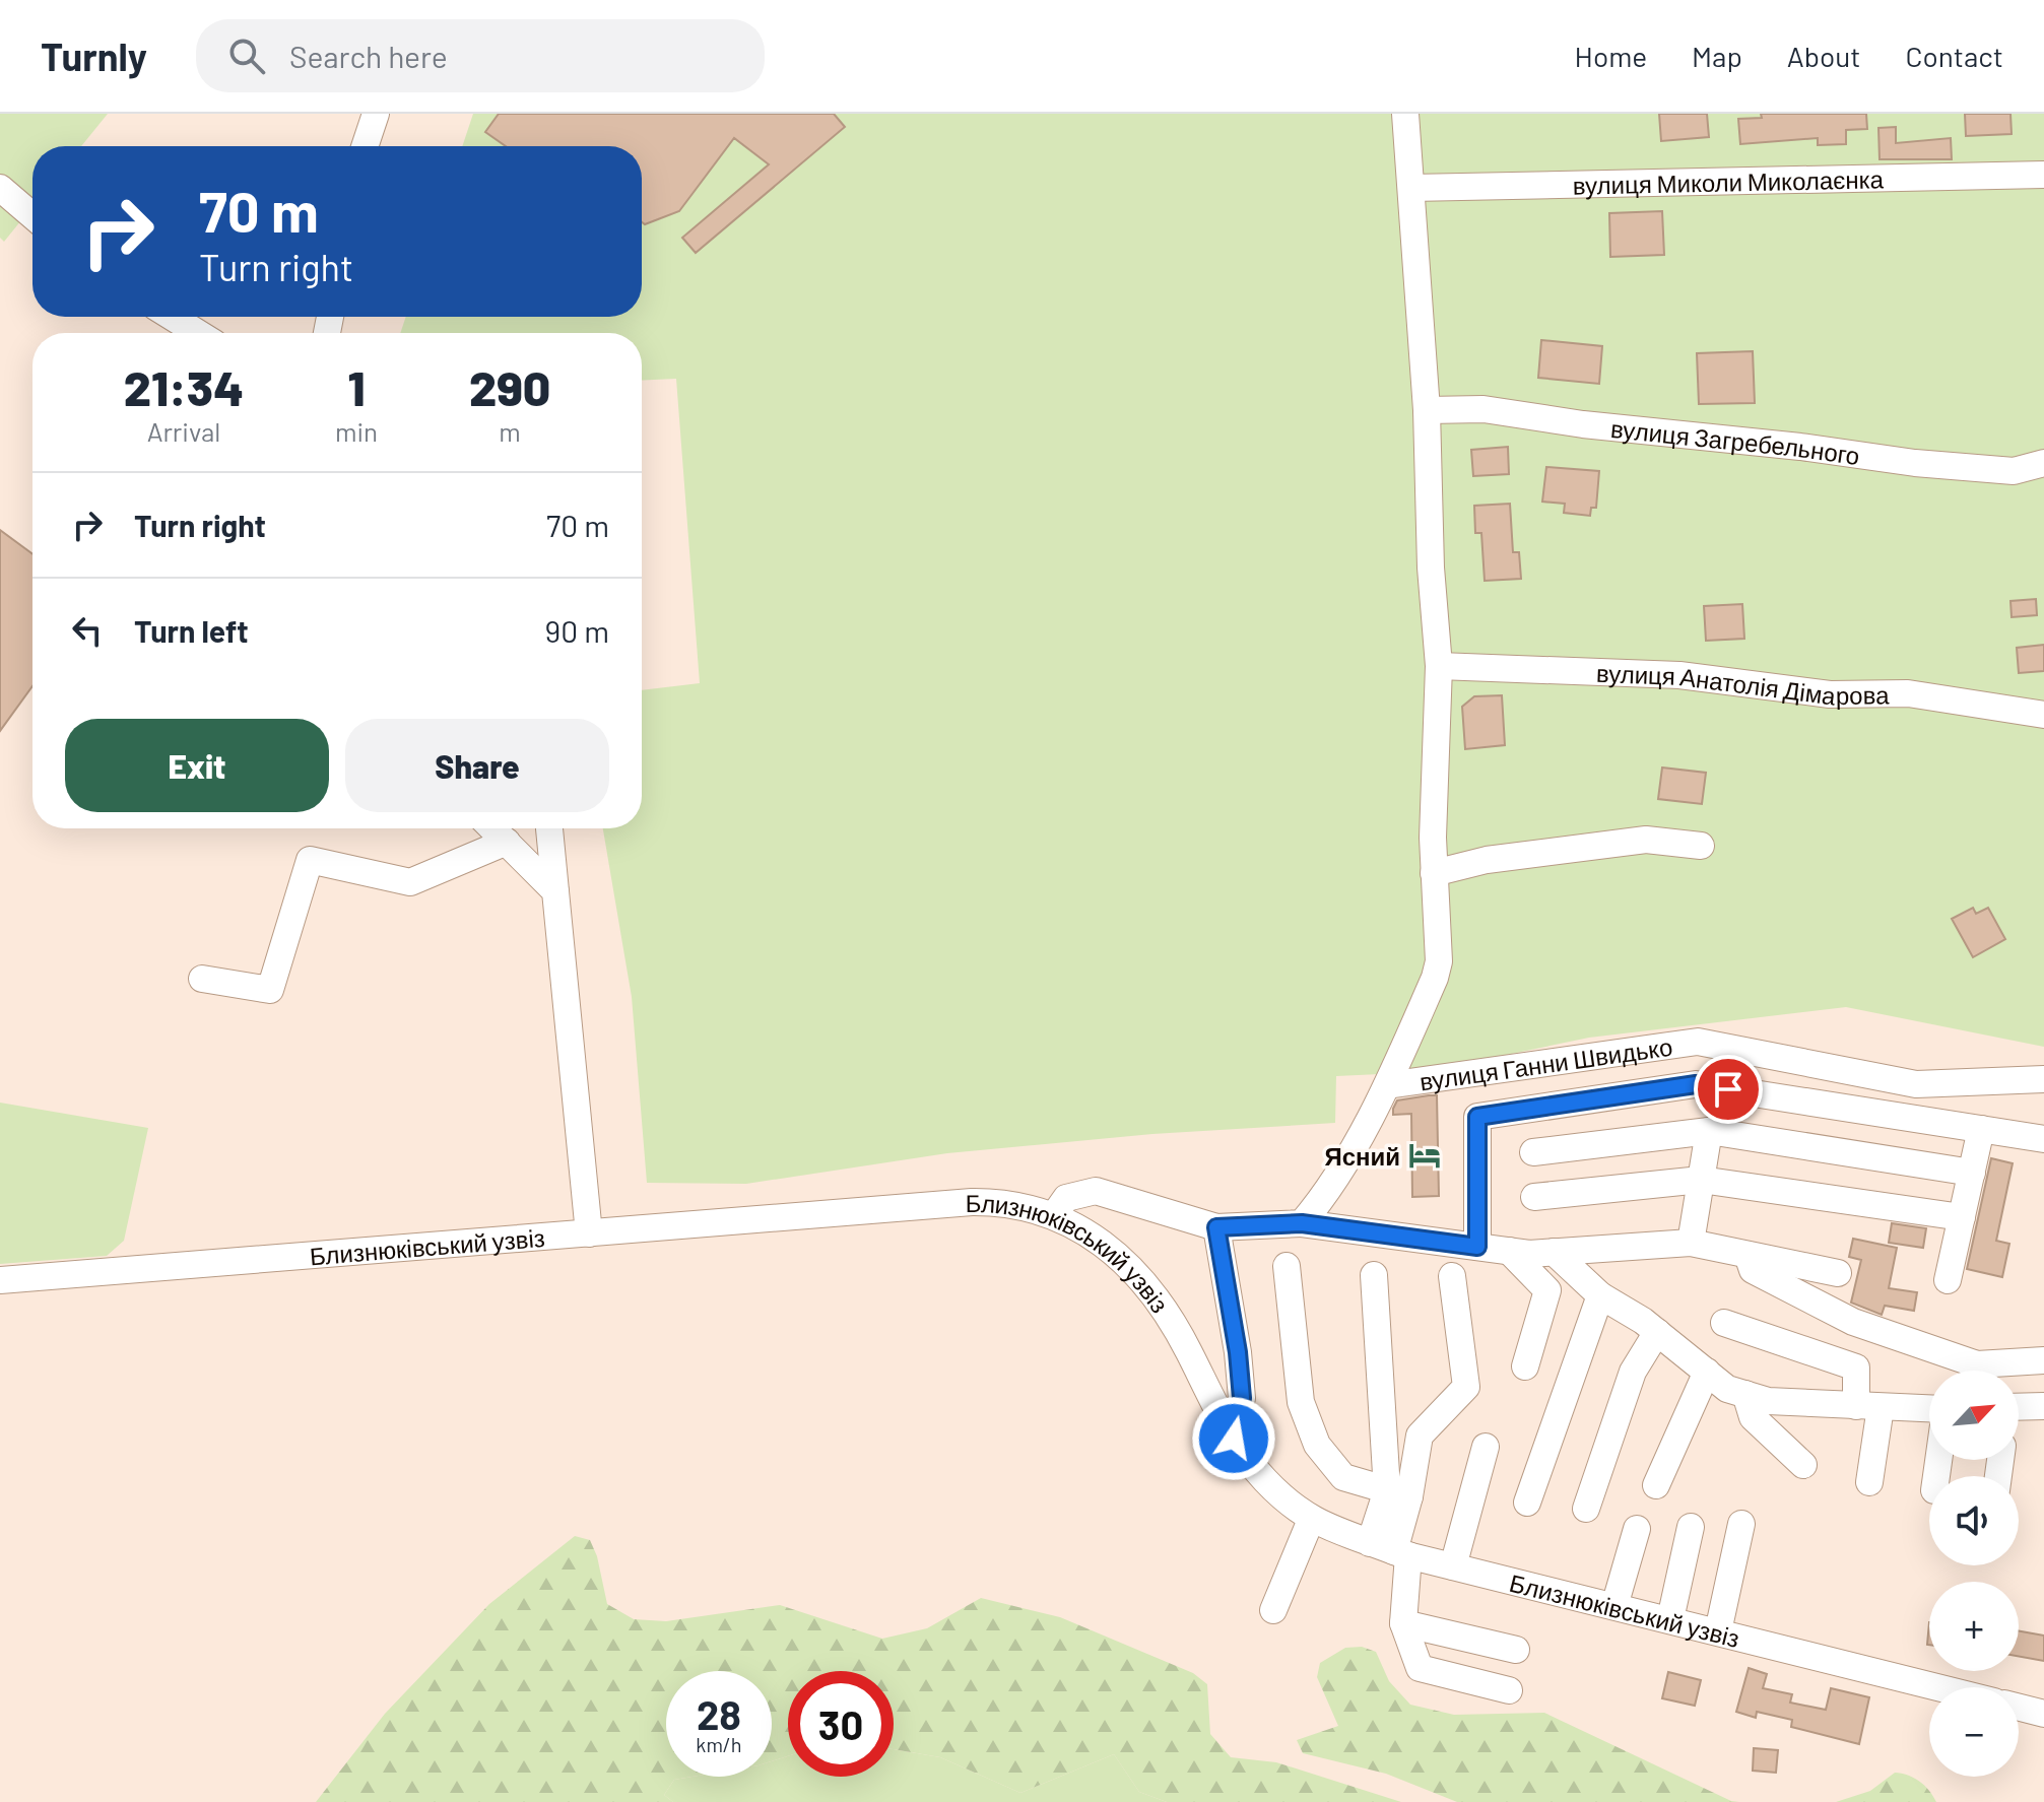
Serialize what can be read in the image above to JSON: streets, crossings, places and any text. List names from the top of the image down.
{
  "streets": {
    "street": [
      "вулиця Миколи Миколаєнка",
      "вулиця Загребельного",
      "вулиця Анатолія Дімарова",
      "вулиця Ганни Швидько",
      "Близнюківський узвіз"
    ]
  },
  "places": {
    "hotel": ["Ясний"]
  },
  "north": "top right",
  "page": {
    "header": "Turnly",
    "search": "Search here",
    "nav": [
      "Home",
      "Map",
      "About",
      "Contact"
    ],
    "turn": ["70 m", "Turn right"],
    "eta": [
      "21:34",
      "Arrival",
      "1",
      "min",
      "290",
      "m"
    ],
    "list": [
      {
        "name": "Turn right",
        "value": "70 m"
      },
      {
        "name": "Turn left",
        "value": "90 m"
      }
    ],
    "buttons": ["Exit", "Share"],
    "map_buttons": ["+", "−"],
    "speed": "28 km/h",
    "limit": "30"
  }
}
